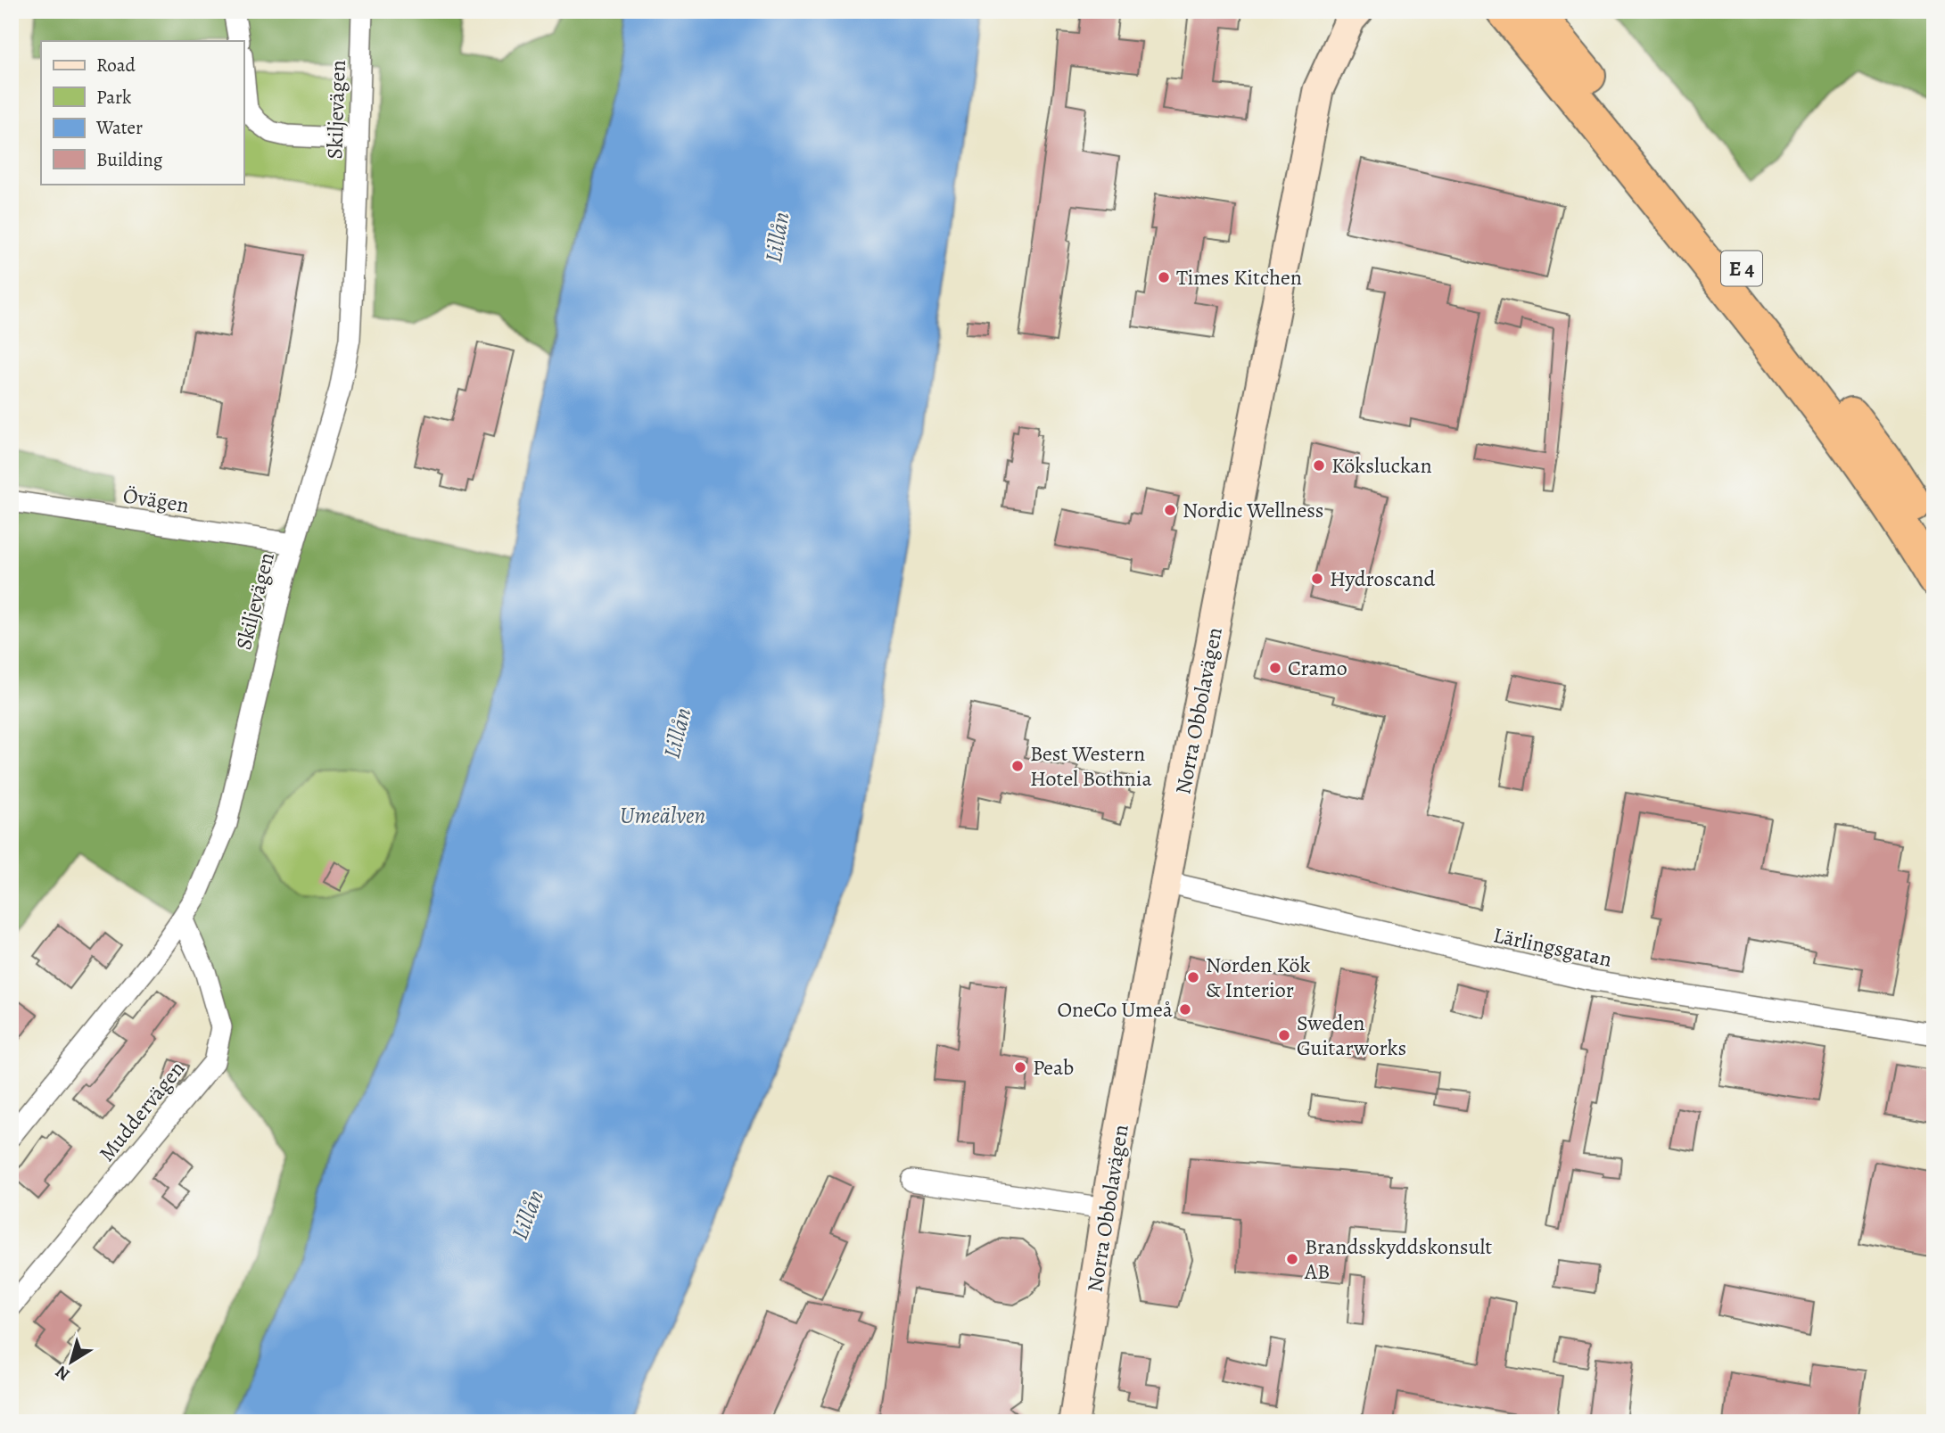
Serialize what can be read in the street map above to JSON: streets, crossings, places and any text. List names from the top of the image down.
{
  "streets": {
    "highway": ["E 4"],
    "street": [
      "Skiljevägen",
      "Övägen",
      "Norra Obbolavägen",
      "Lärlingsgatan",
      "Muddervägen"
    ]
  },
  "crossings": [
    ["Skiljevägen", "Övägen"],
    ["Skiljevägen", "Muddervägen"],
    ["Norra Obbolavägen", "Lärlingsgatan"]
  ],
  "water": ["Lillån", "Umeälven"],
  "places": [
    "Times Kitchen",
    "Köksluckan",
    "Nordic Wellness",
    "Hydroscand",
    "Cramo",
    "Best Western Hotel Bothnia",
    "Norden Kök & Interior",
    "OneCo Umeå",
    "Sweden Guitarworks",
    "Peab",
    "Brandsskyddskonsult AB"
  ],
  "legend": [
    "Road",
    "Park",
    "Water",
    "Building"
  ],
  "north": "bottom left"
}
